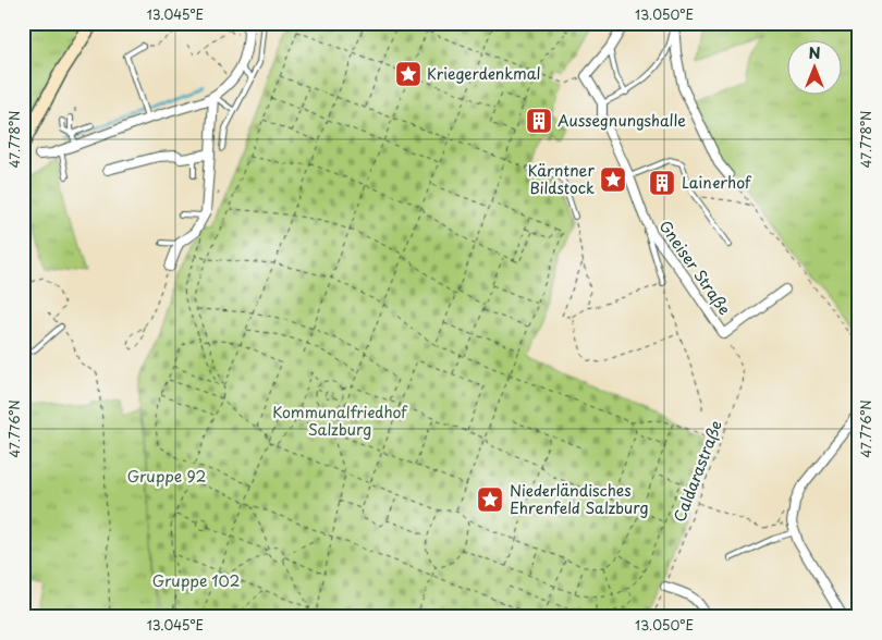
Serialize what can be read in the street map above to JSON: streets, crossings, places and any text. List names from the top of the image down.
{
  "streets": {
    "street": ["Gneiser Straße"],
    "path": ["Caldarastraße"]
  },
  "crossings": [
    ["Gneiser Straße", "Caldarastraße"]
  ],
  "parks": ["Kommunalfriedhof Salzburg", "Gruppe 92", "Gruppe 102"],
  "places": {
    "place": ["Kriegerdenkmal", "Kärntner Bildstock", "Niederländisches Ehrenfeld Salzburg"],
    "building": ["Aussegnungshalle", "Lainerhof"]
  },
  "north": "top",
  "coordinates": [
    "13.045°E",
    "13.050°E",
    "47.778°N",
    "47.776°N"
  ]
}
